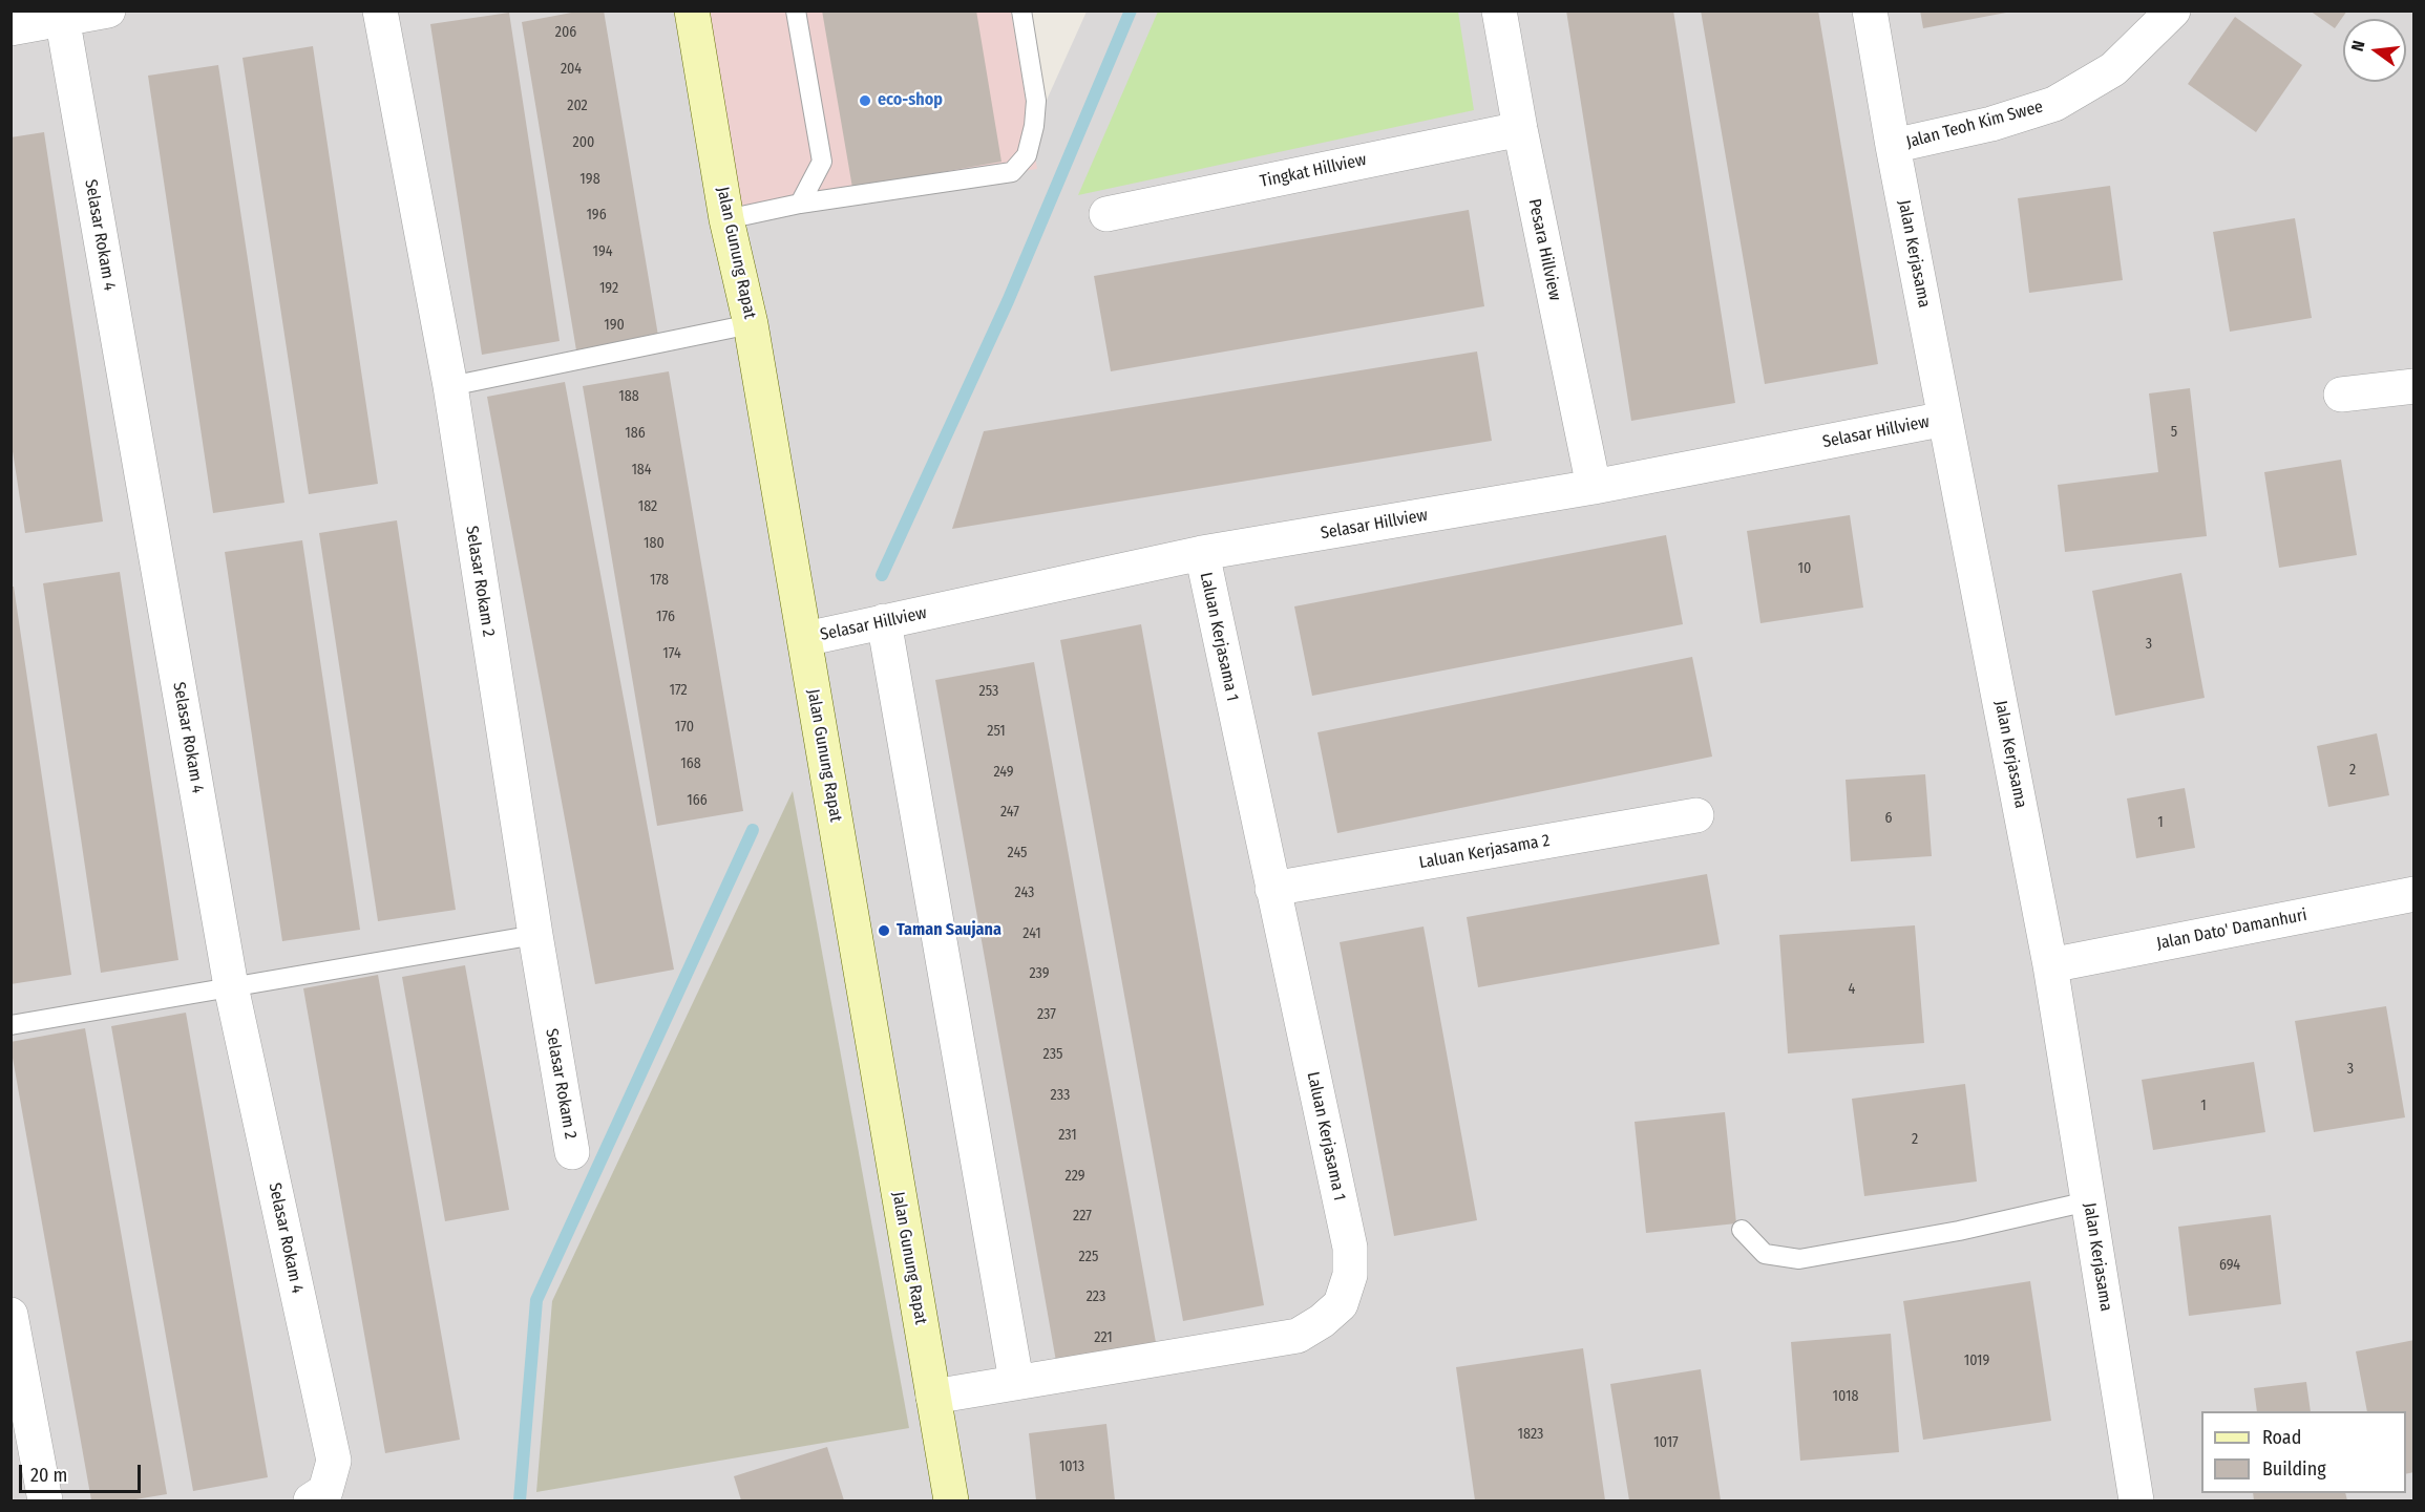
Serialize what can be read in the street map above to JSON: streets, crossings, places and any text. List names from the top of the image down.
{
  "streets": {
    "street": [
      "Jalan Teoh Kim Swee",
      "Tingkat Hillview",
      "Selasar Rokam 4",
      "Pesara Hillview",
      "Jalan Gunung Rapat",
      "Jalan Kerjasama",
      "Selasar Hillview",
      "Selasar Rokam 2",
      "Laluan Kerjasama 1",
      "Laluan Kerjasama 2",
      "Jalan Dato' Damanhuri"
    ]
  },
  "crossings": [
    ["Jalan Teoh Kim Swee", "Jalan Kerjasama"],
    ["Tingkat Hillview", "Pesara Hillview"],
    ["Pesara Hillview", "Selasar Hillview"],
    ["Jalan Gunung Rapat", "Selasar Hillview"],
    ["Jalan Gunung Rapat", "Laluan Kerjasama 1"],
    ["Jalan Kerjasama", "Selasar Hillview"],
    ["Jalan Kerjasama", "Jalan Dato' Damanhuri"],
    ["Selasar Hillview", "Laluan Kerjasama 1"],
    ["Laluan Kerjasama 1", "Laluan Kerjasama 2"]
  ],
  "places": ["eco-shop", "Taman Saujana"],
  "house_numbers": [
    "206",
    "204",
    "202",
    "200",
    "198",
    "196",
    "194",
    "192",
    "190",
    "188",
    "5",
    "186",
    "184",
    "182",
    "180",
    "10",
    "178",
    "176",
    "3",
    "174",
    "172",
    "253",
    "170",
    "251",
    "168",
    "2",
    "249",
    "166",
    "247",
    "6",
    "1",
    "245",
    "243",
    "241",
    "239",
    "4",
    "237",
    "235",
    "3",
    "233",
    "1",
    "231",
    "2",
    "229",
    "227",
    "225",
    "694",
    "223",
    "221",
    "1019",
    "1018",
    "1823",
    "1017",
    "1013"
  ],
  "legend": ["Road", "Building"],
  "scale_bar": "20 m",
  "north": "left"
}
